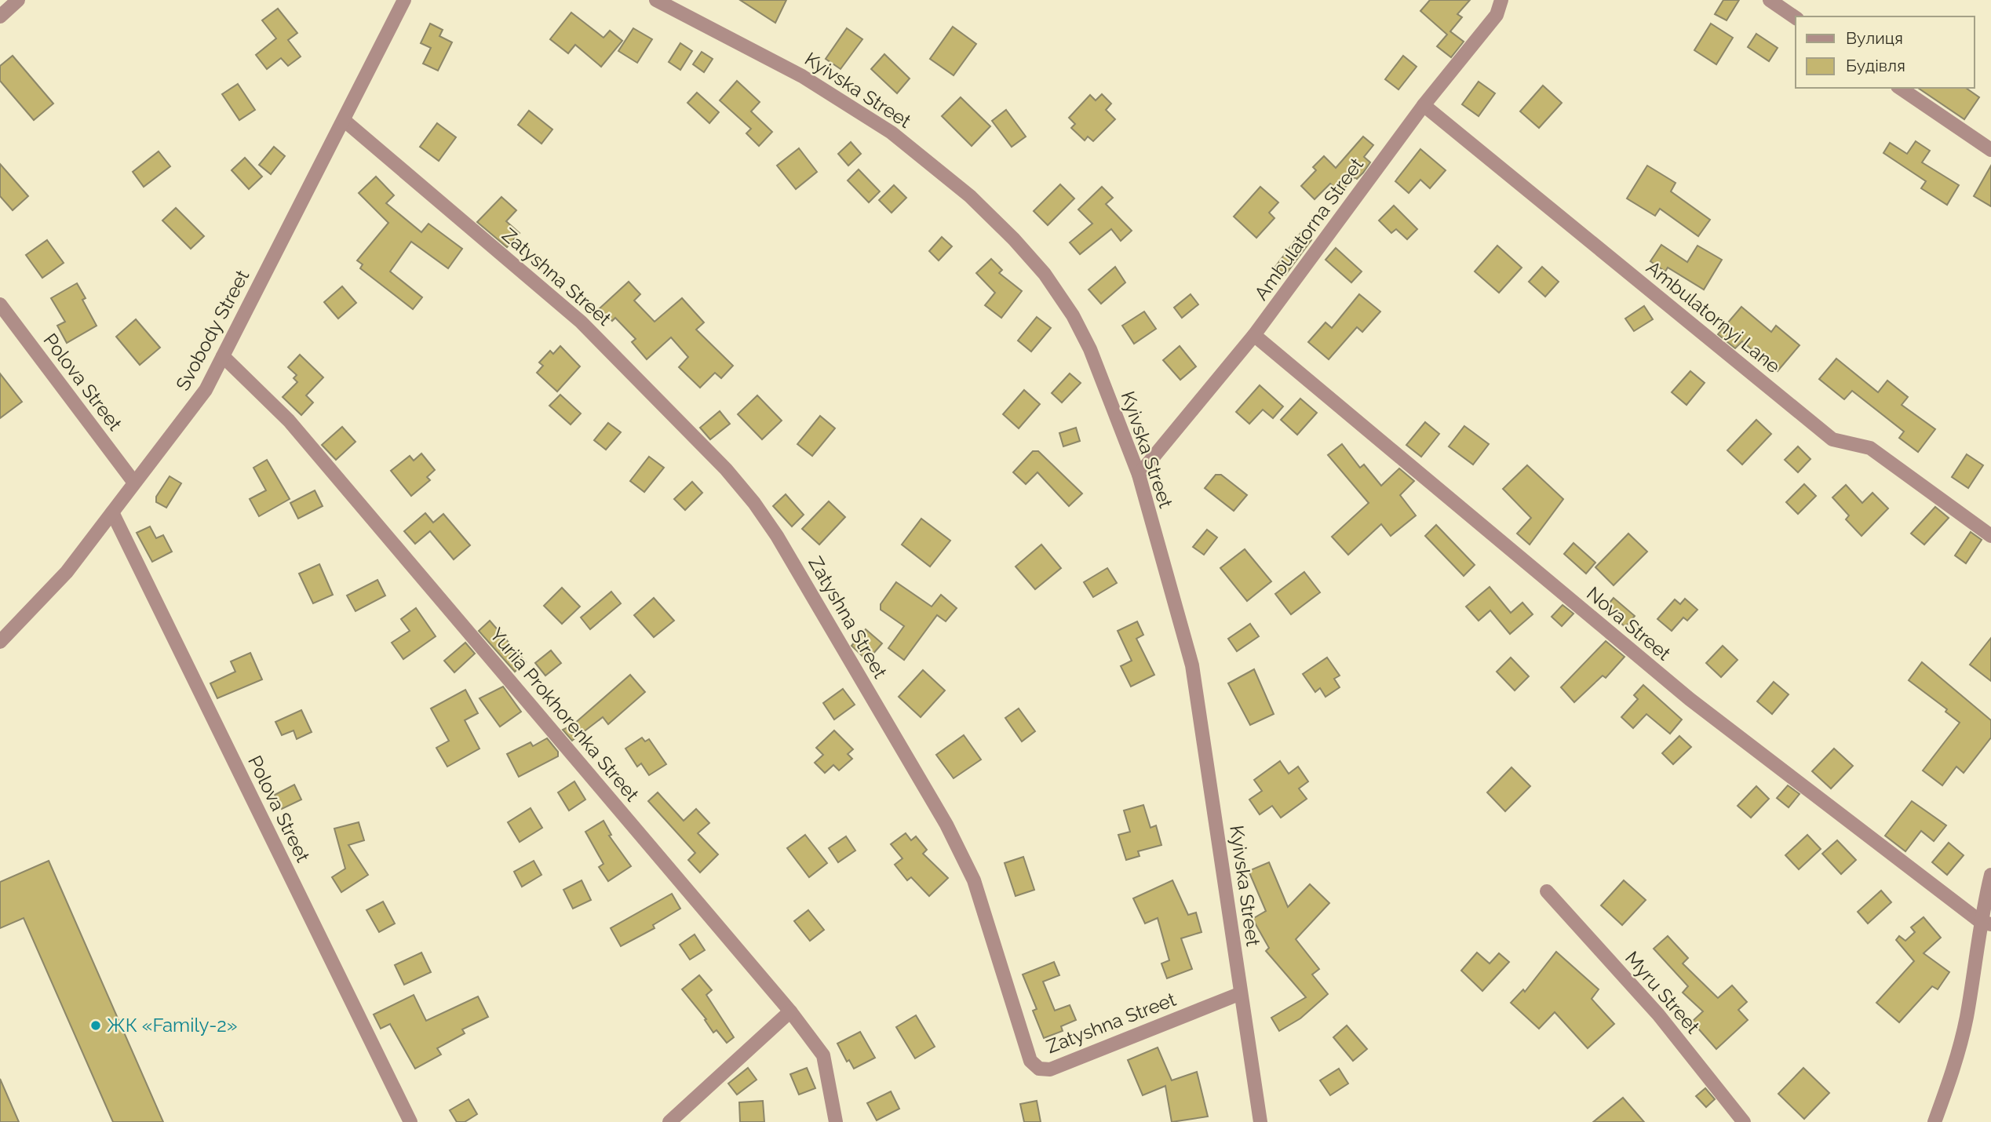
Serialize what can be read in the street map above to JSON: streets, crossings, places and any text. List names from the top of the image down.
{
  "streets": {
    "street": [
      "Kyivska Street",
      "Ambulatorna Street",
      "Zatyshna Street",
      "Ambulatornyi Lane",
      "Svobody Street",
      "Polova Street",
      "Nova Street",
      "Yuriia Prokhorenka Street",
      "Myru Street"
    ]
  },
  "crossings": [
    ["Kyivska Street", "Ambulatorna Street"],
    ["Kyivska Street", "Zatyshna Street"],
    ["Ambulatorna Street", "Ambulatornyi Lane"],
    ["Ambulatorna Street", "Nova Street"],
    ["Zatyshna Street", "Svobody Street"],
    ["Svobody Street", "Polova Street"],
    ["Svobody Street", "Yuriia Prokhorenka Street"]
  ],
  "places": ["ЖК «Family-2»"],
  "legend": ["Вулиця", "Будівля"]
}
